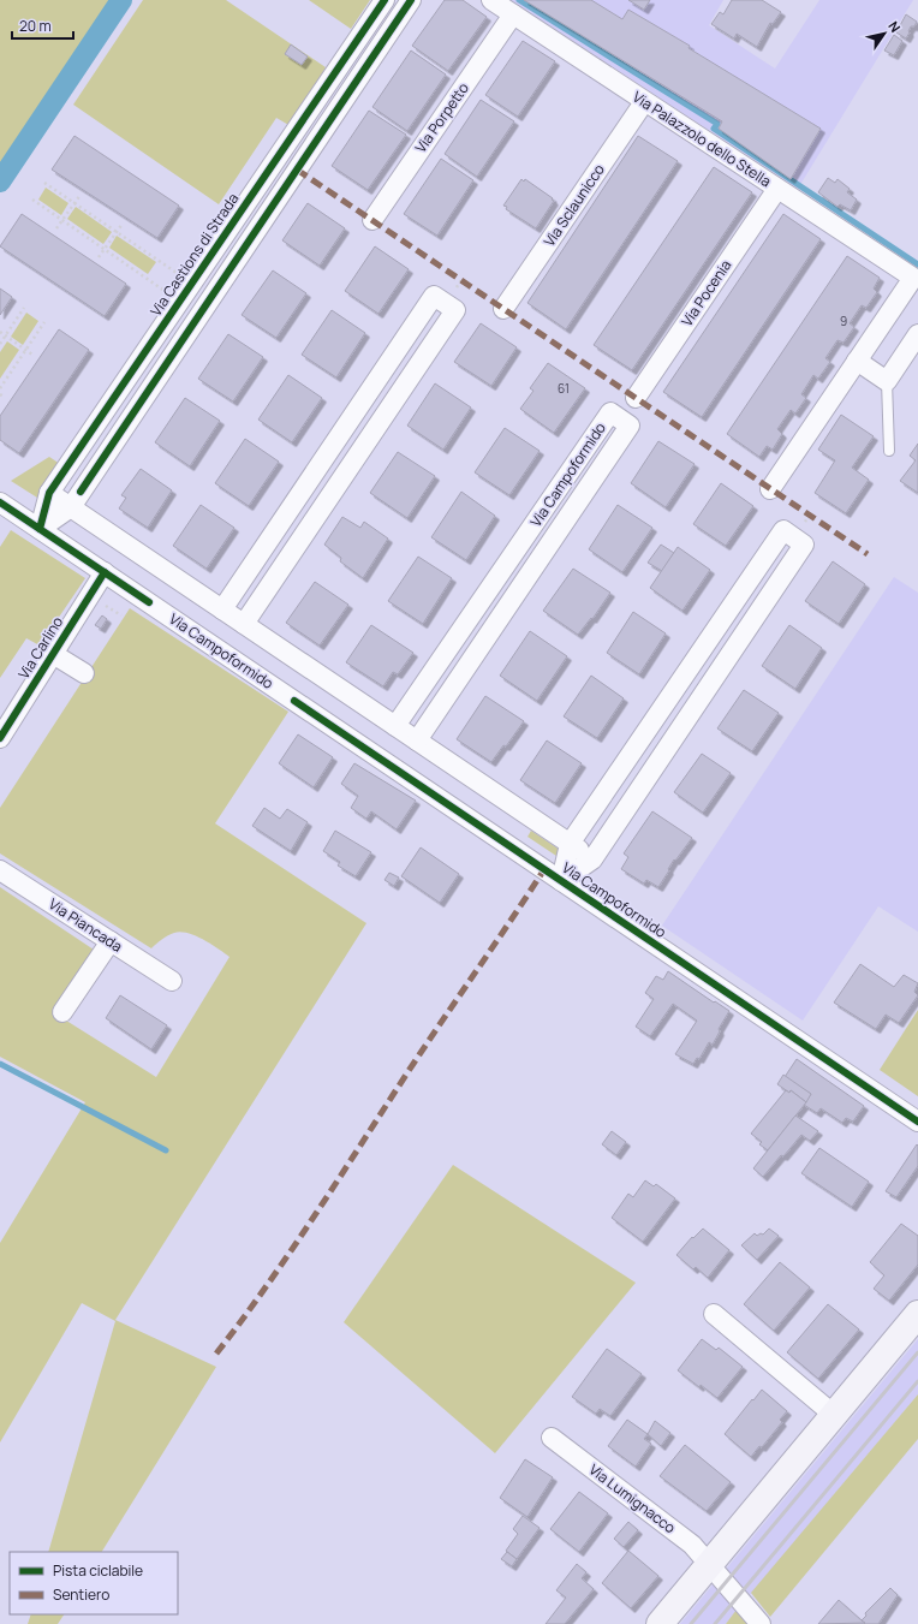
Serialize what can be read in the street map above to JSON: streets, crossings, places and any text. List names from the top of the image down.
{
  "streets": {
    "street": [
      "Via Porpetto",
      "Via Palazzolo dello Stella",
      "Via Sclaunicco",
      "Via Castions di Strada",
      "Via Pocenia",
      "Via Campoformido",
      "Via Carlino",
      "Via Piancada",
      "Via Lumignacco"
    ]
  },
  "crossings": [
    ["Via Porpetto", "Via Palazzolo dello Stella"],
    ["Via Palazzolo dello Stella", "Via Sclaunicco"],
    ["Via Palazzolo dello Stella", "Via Pocenia"],
    ["Via Castions di Strada", "Via Campoformido"],
    ["Via Campoformido", "Via Carlino"]
  ],
  "house_numbers": ["9", "61"],
  "legend": ["Pista ciclabile", "Sentiero"],
  "scale_bar": "20 m",
  "north": "top right"
}
